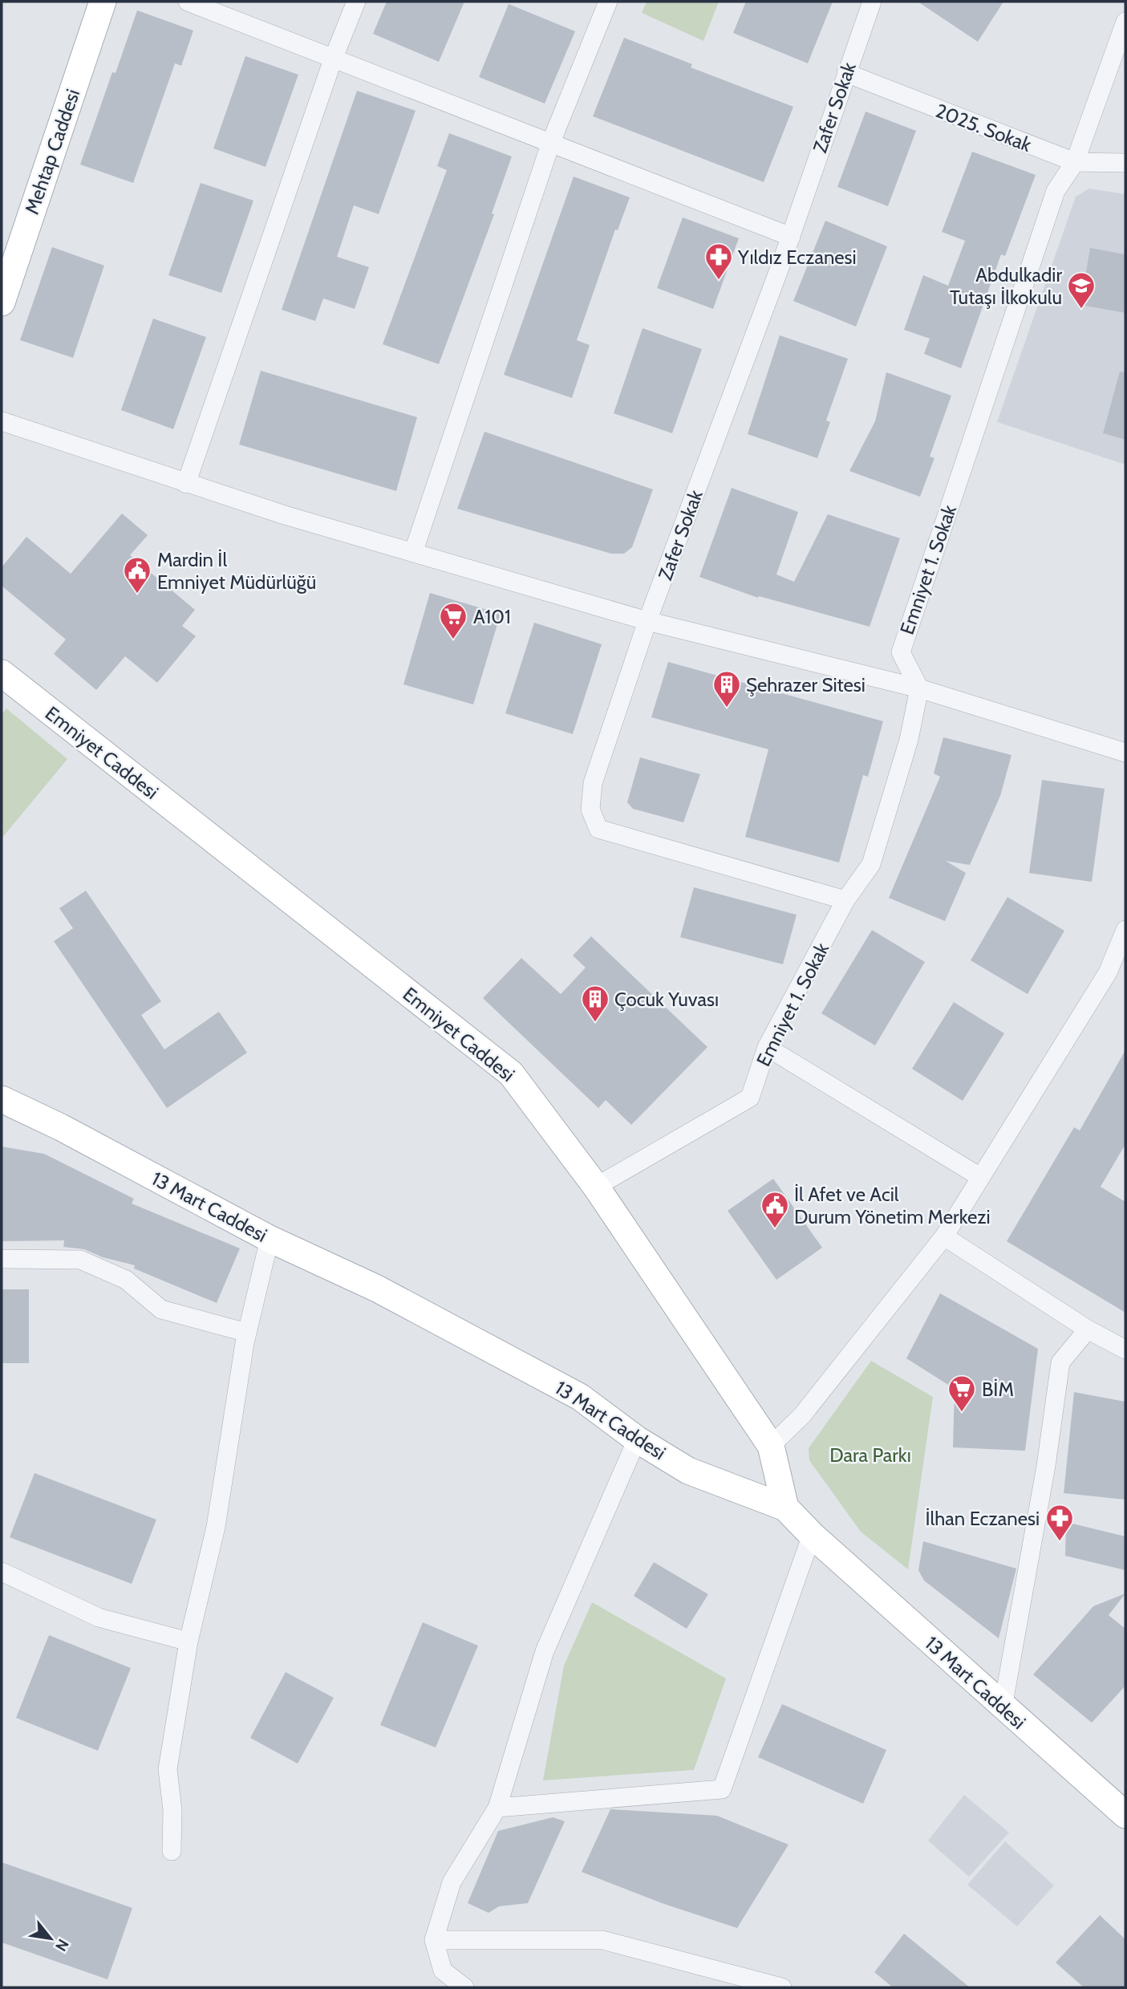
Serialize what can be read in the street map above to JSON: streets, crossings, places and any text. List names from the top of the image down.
{
  "streets": {
    "street": [
      "Zafer Sokak",
      "2025. Sokak",
      "Mehtap Caddesi",
      "Emniyet 1. Sokak",
      "Emniyet Caddesi",
      "13 Mart Caddesi"
    ]
  },
  "crossings": [
    ["Zafer Sokak", "2025. Sokak"],
    ["Zafer Sokak", "Emniyet 1. Sokak"],
    ["2025. Sokak", "Emniyet 1. Sokak"],
    ["Emniyet 1. Sokak", "Emniyet Caddesi"],
    ["Emniyet Caddesi", "13 Mart Caddesi"]
  ],
  "parks": ["Dara Parkı"],
  "places": {
    "pharmacy": ["Yıldız Eczanesi", "İlhan Eczanesi"],
    "school or university": ["Abdulkadir Tutaşı İlkokulu"],
    "public building": ["Mardin İl Emniyet Müdürlüğü", "İl Afet ve Acil Durum Yönetim Merkezi"],
    "supermarket": ["A101", "BİM"],
    "building": ["Şehrazer Sitesi", "Çocuk Yuvası"]
  },
  "north": "bottom right"
}
